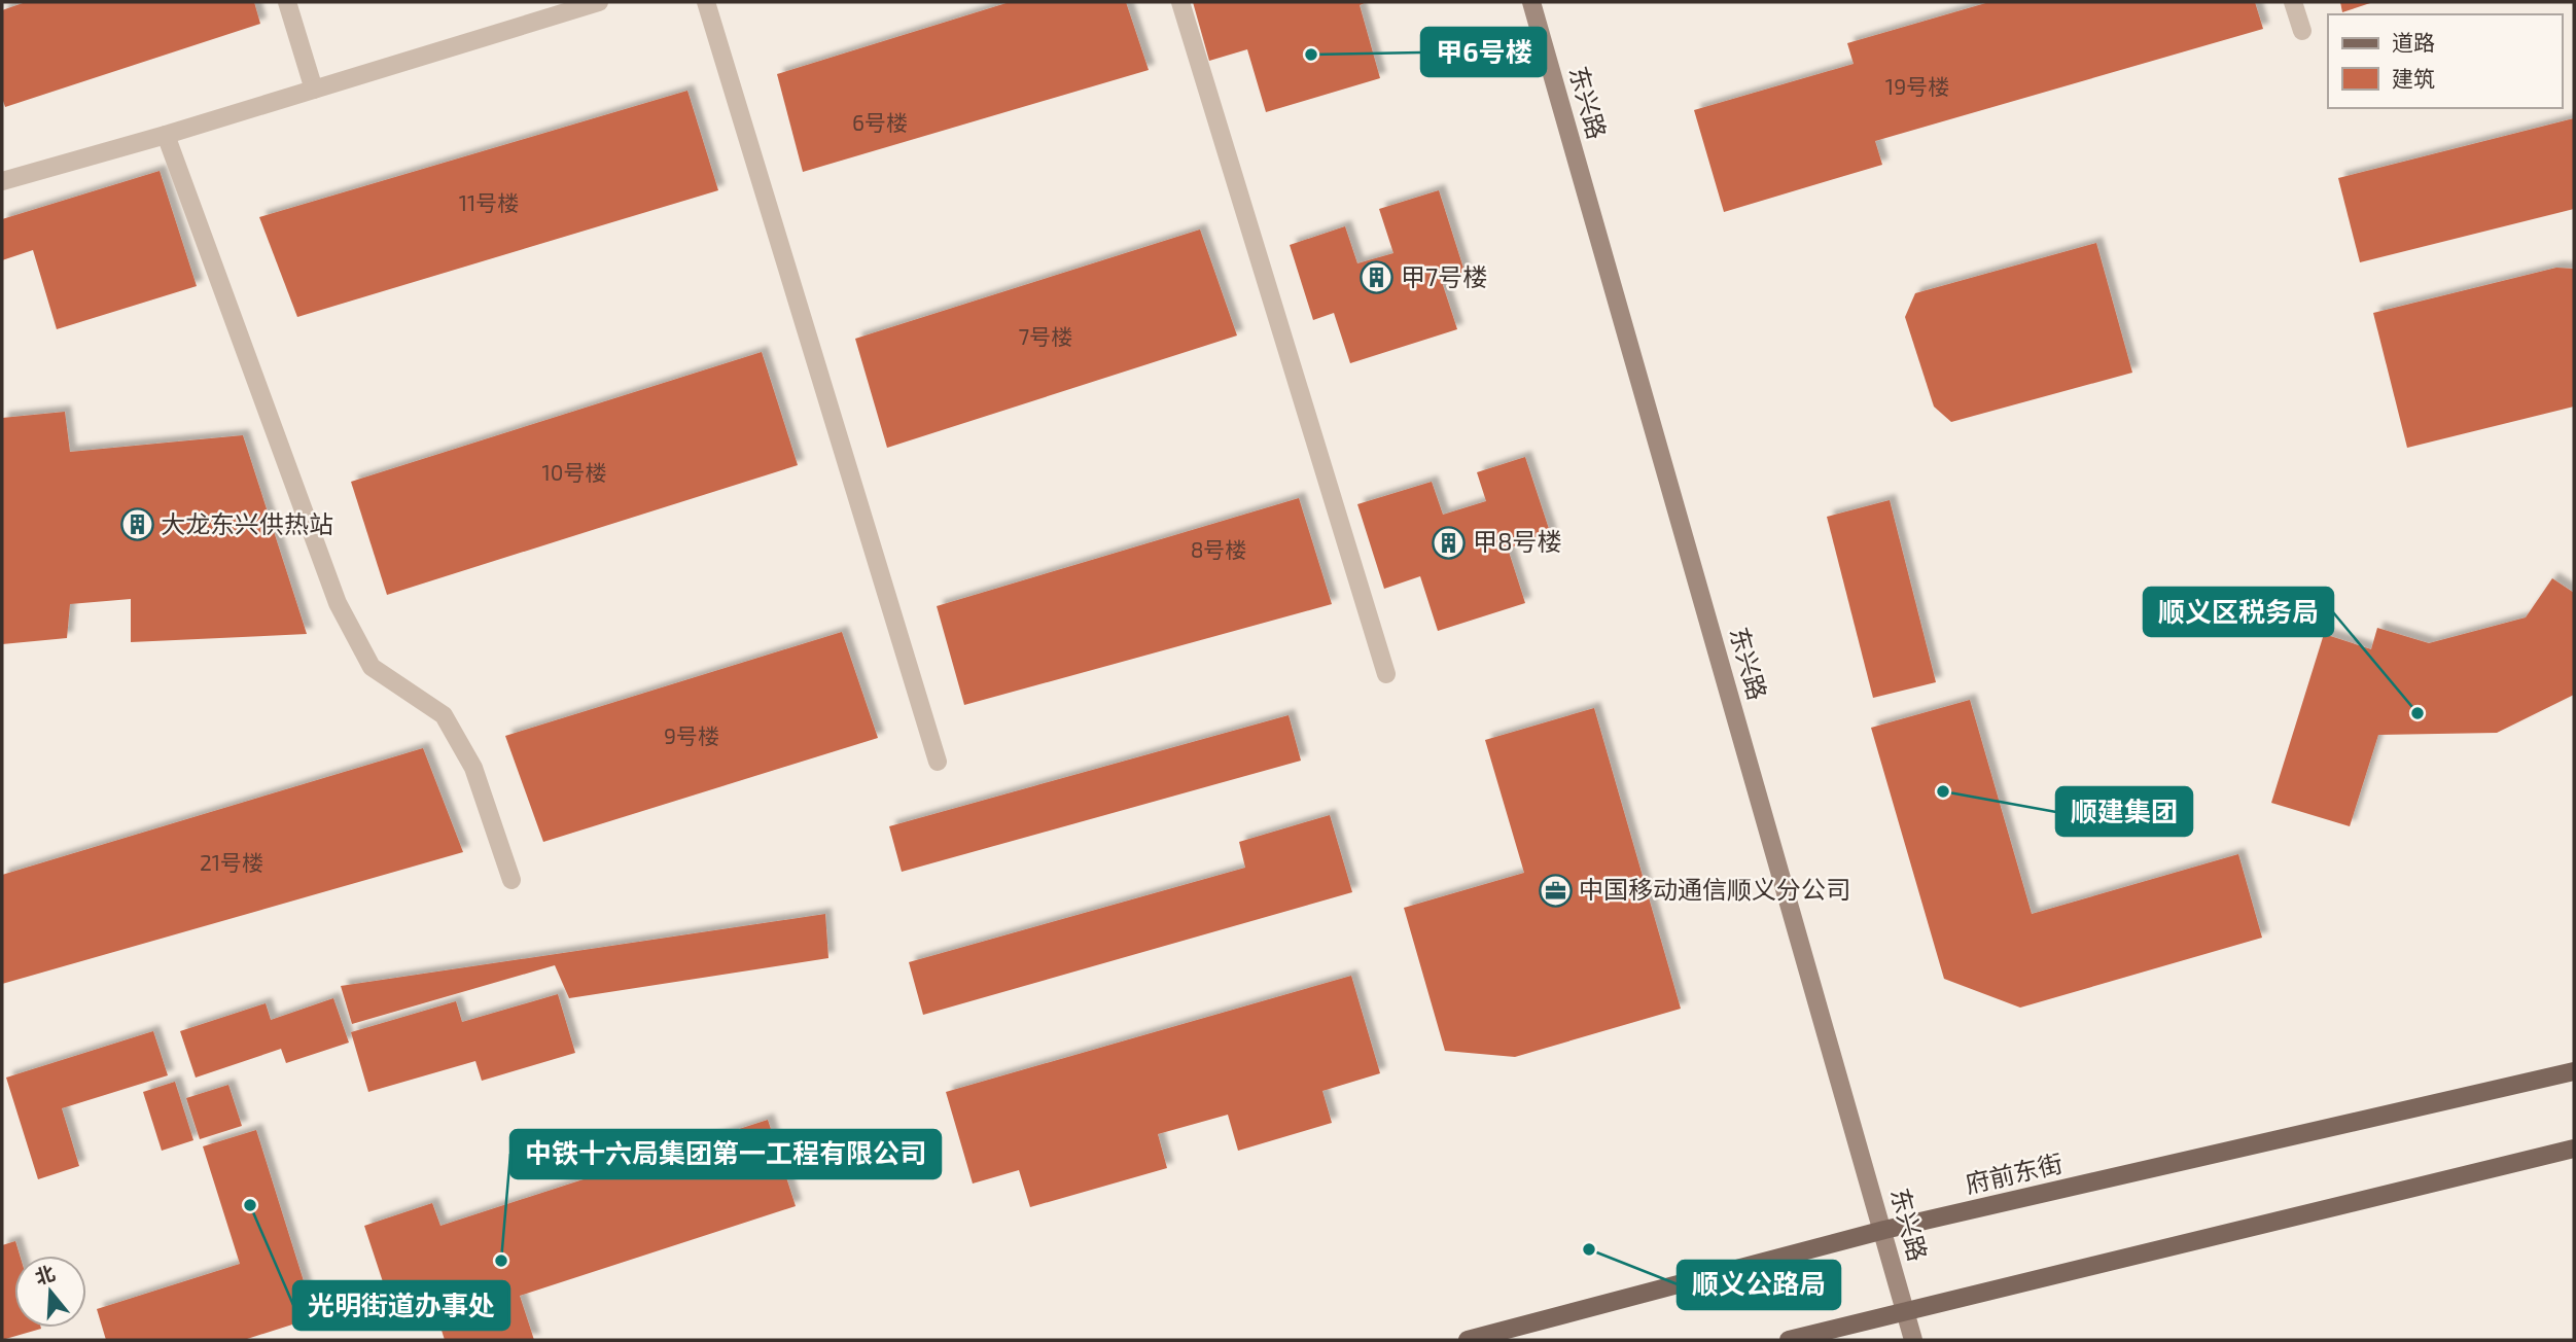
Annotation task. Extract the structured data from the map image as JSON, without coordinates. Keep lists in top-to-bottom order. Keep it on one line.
{"streets":{"main road":["府前东街"],"street":["东兴路"]},"crossings":[["东兴路","府前东街"]],"places":{"other":["甲6号楼","顺义区税务局","顺建集团","光明街道办事处","顺义公路局","中铁十六局集团第一工程有限公司"],"building":["甲7号楼","大龙东兴供热站","甲8号楼"],"office":["中国移动通信顺义分公司"]},"house_numbers":["19号楼","6号楼","11号楼","7号楼","10号楼","8号楼","9号楼","21号楼"],"legend":["道路","建筑"],"north":"top"}
